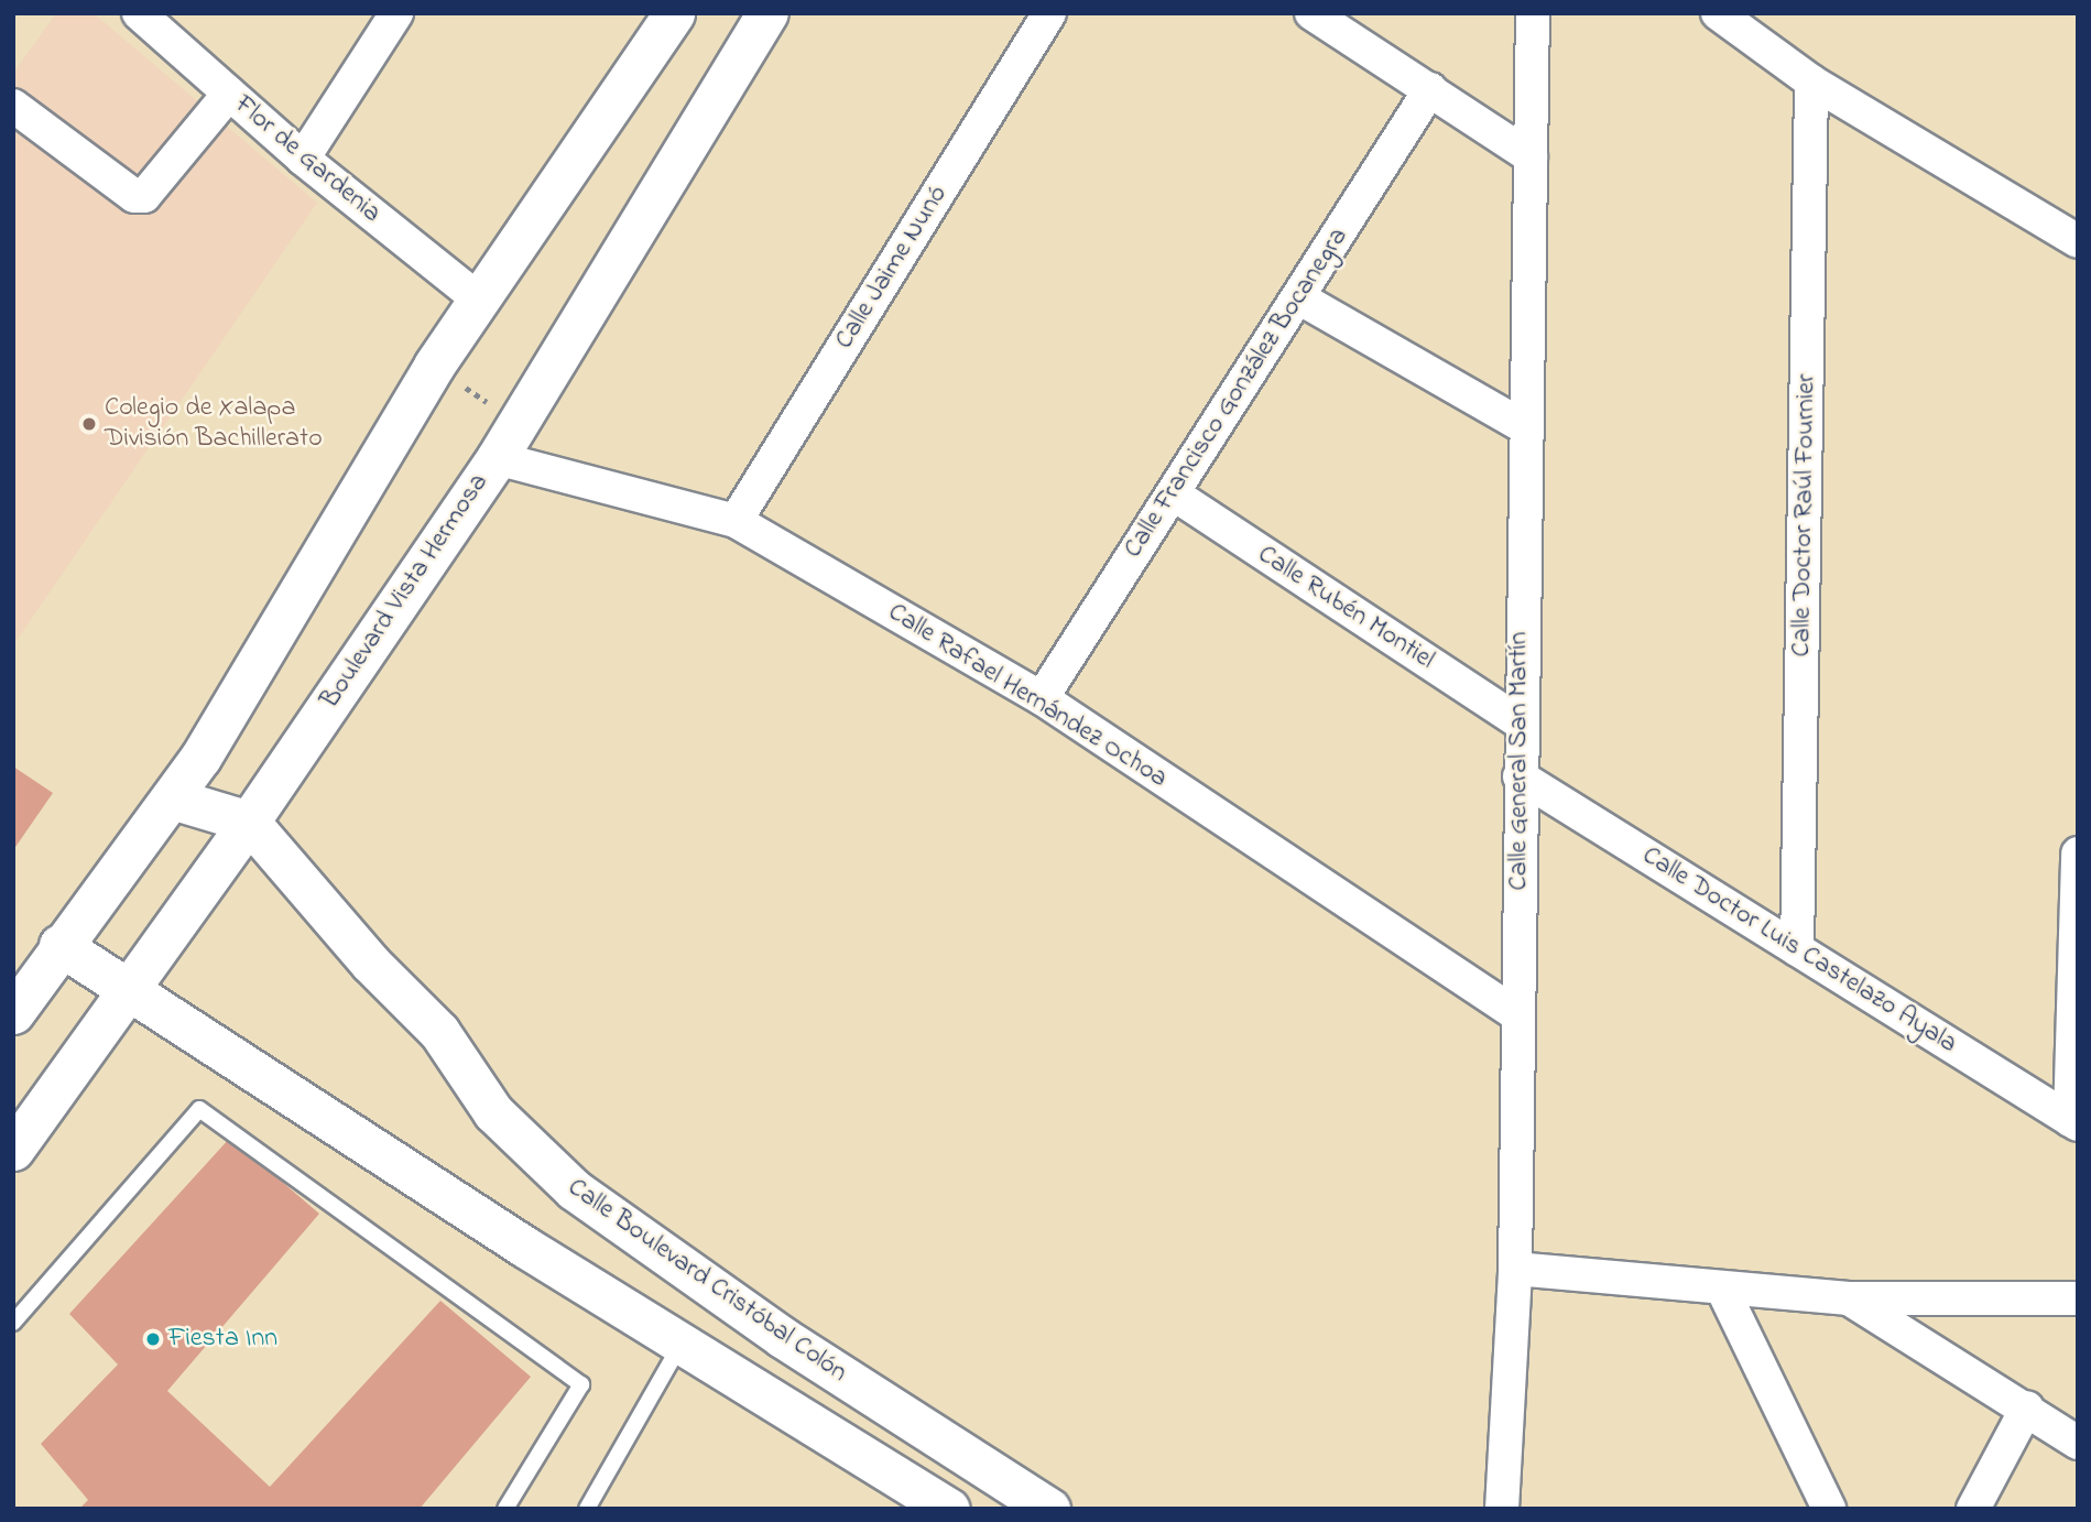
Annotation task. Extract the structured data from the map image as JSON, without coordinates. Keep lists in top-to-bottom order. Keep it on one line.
{"streets":{"street":["Flor de Gardenia","Calle Jaime Nunó","Calle Francisco González Bocanegra","Calle Doctor Raúl Fournier","Boulevard Vista Hermosa","Calle Rubén Montiel","Calle Rafael Hernández Ochoa","Calle General San Martín","Calle Doctor Luis Castelazo Ayala","Calle Boulevard Cristóbal Colón"]},"crossings":[["Calle Jaime Nunó","Calle Rafael Hernández Ochoa"],["Calle Francisco González Bocanegra","Calle Rubén Montiel"],["Calle Francisco González Bocanegra","Calle Rafael Hernández Ochoa"],["Calle Doctor Raúl Fournier","Calle Doctor Luis Castelazo Ayala"],["Boulevard Vista Hermosa","Calle Rafael Hernández Ochoa"],["Boulevard Vista Hermosa","Calle Boulevard Cristóbal Colón"],["Calle Rubén Montiel","Calle General San Martín"],["Calle Rafael Hernández Ochoa","Calle General San Martín"],["Calle General San Martín","Calle Doctor Luis Castelazo Ayala"]],"places":["Colegio de Xalapa División Bachillerato","Fiesta Inn"]}
